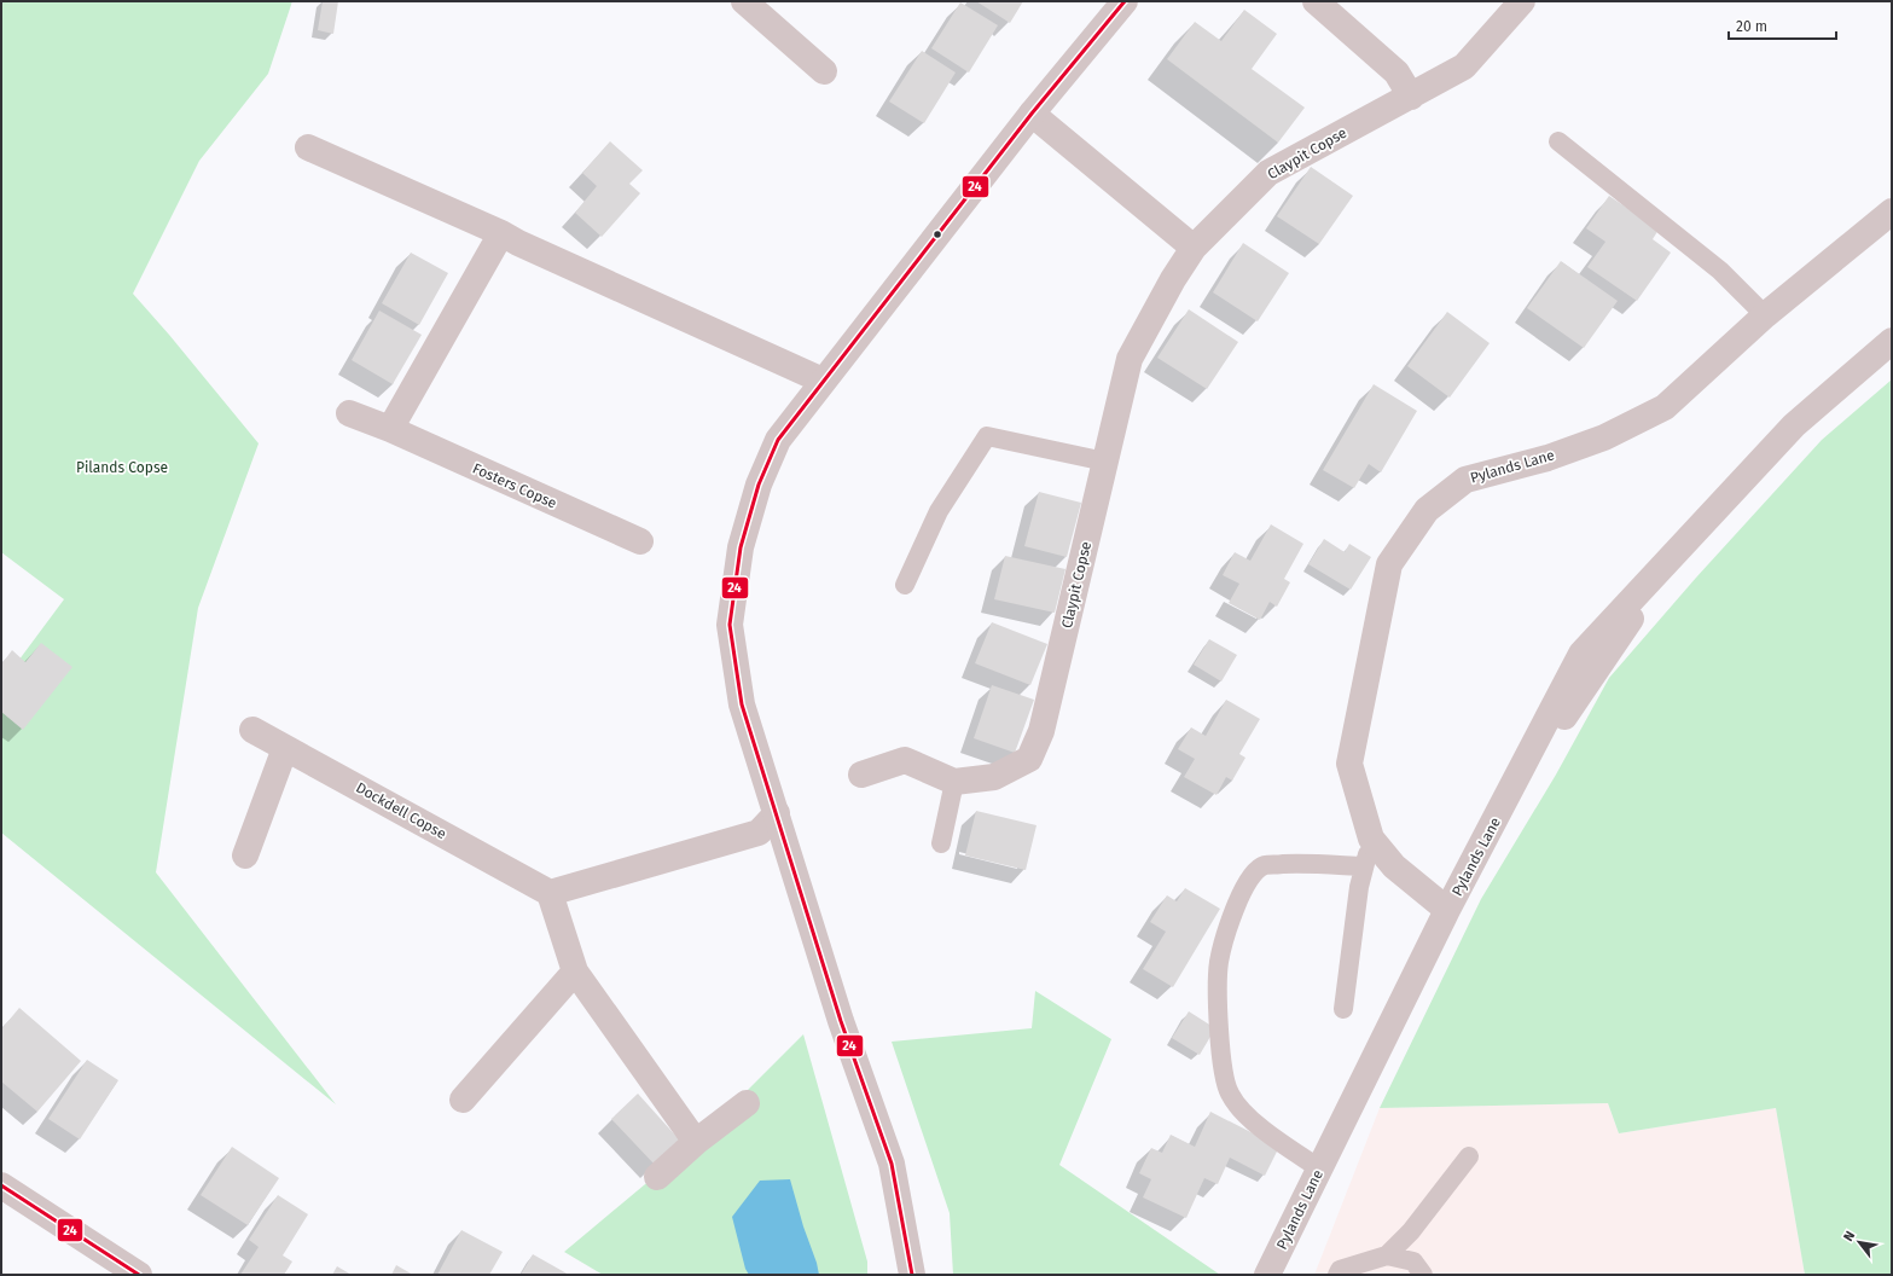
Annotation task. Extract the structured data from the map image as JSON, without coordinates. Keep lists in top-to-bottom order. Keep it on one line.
{"streets":{"street":["Claypit Copse","Pylands Lane","Fosters Copse","Dockdell Copse"]},"parks":["Pilands Copse"],"lines":["transit line 24"],"scale_bar":"20 m","north":"top left"}
